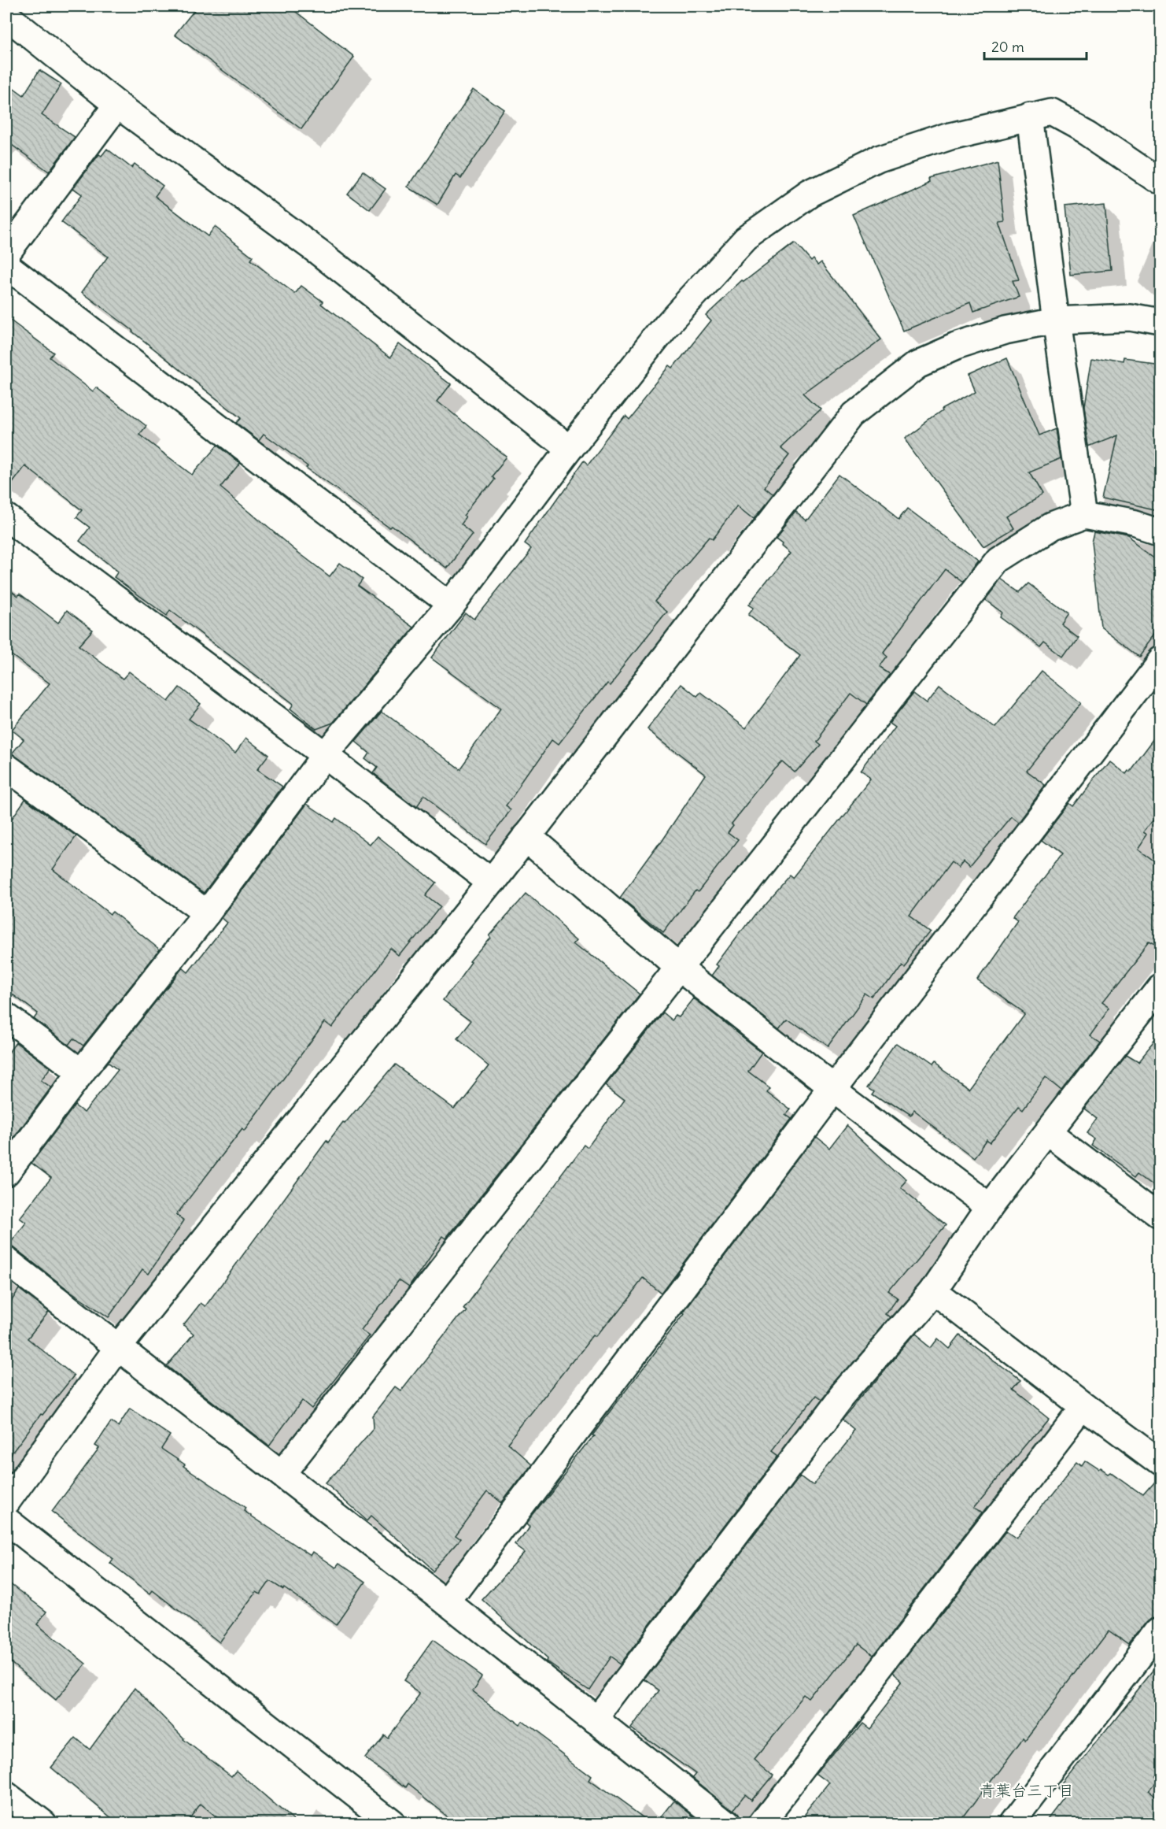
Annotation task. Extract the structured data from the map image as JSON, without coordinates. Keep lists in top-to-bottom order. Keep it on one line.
{"districts":["青葉台三丁目"],"scale_bar":"20 m"}
